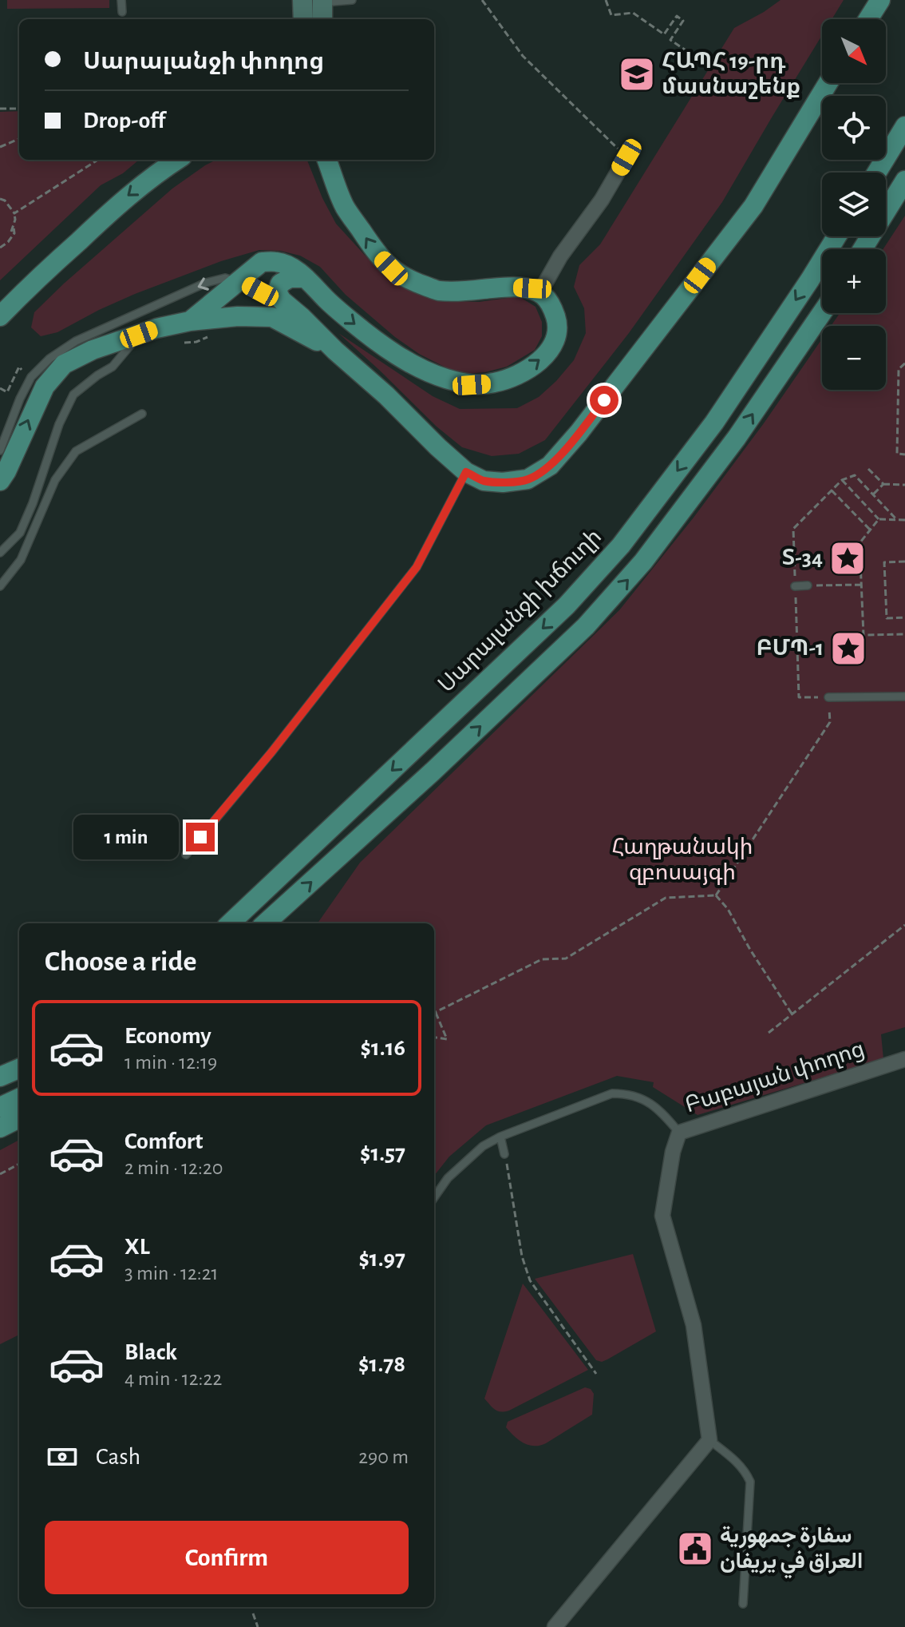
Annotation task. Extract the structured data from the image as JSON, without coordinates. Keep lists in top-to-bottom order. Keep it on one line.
{"streets":{"main road":["Սարալանջի խճուղի"],"street":["Բաբայան փողոց"]},"parks":["Հաղթանակի զբոսայգի"],"places":{"school or university":["ՀԱՊՀ 19-րդ մասնաշենք"],"place":["Տ-34","ԲՄՊ-1"],"public building":["سفارة جمهورية العراق في يريفان"]},"north":"bottom right","page":{"map_buttons":["+","−"],"banner":["Սարալանջի փողոց","Drop-off"],"bubble":"1 min","heading":"Choose a ride","list":[{"name":"Economy","note":"1 min · 12:19","value":"$1.16"},{"name":"Comfort","note":"2 min · 12:20","value":"$1.57"},{"name":"XL","note":"3 min · 12:21","value":"$1.97"},{"name":"Black","note":"4 min · 12:22","value":"$1.78"}],"pay":["Cash","290 m"],"buttons":"Confirm"}}
